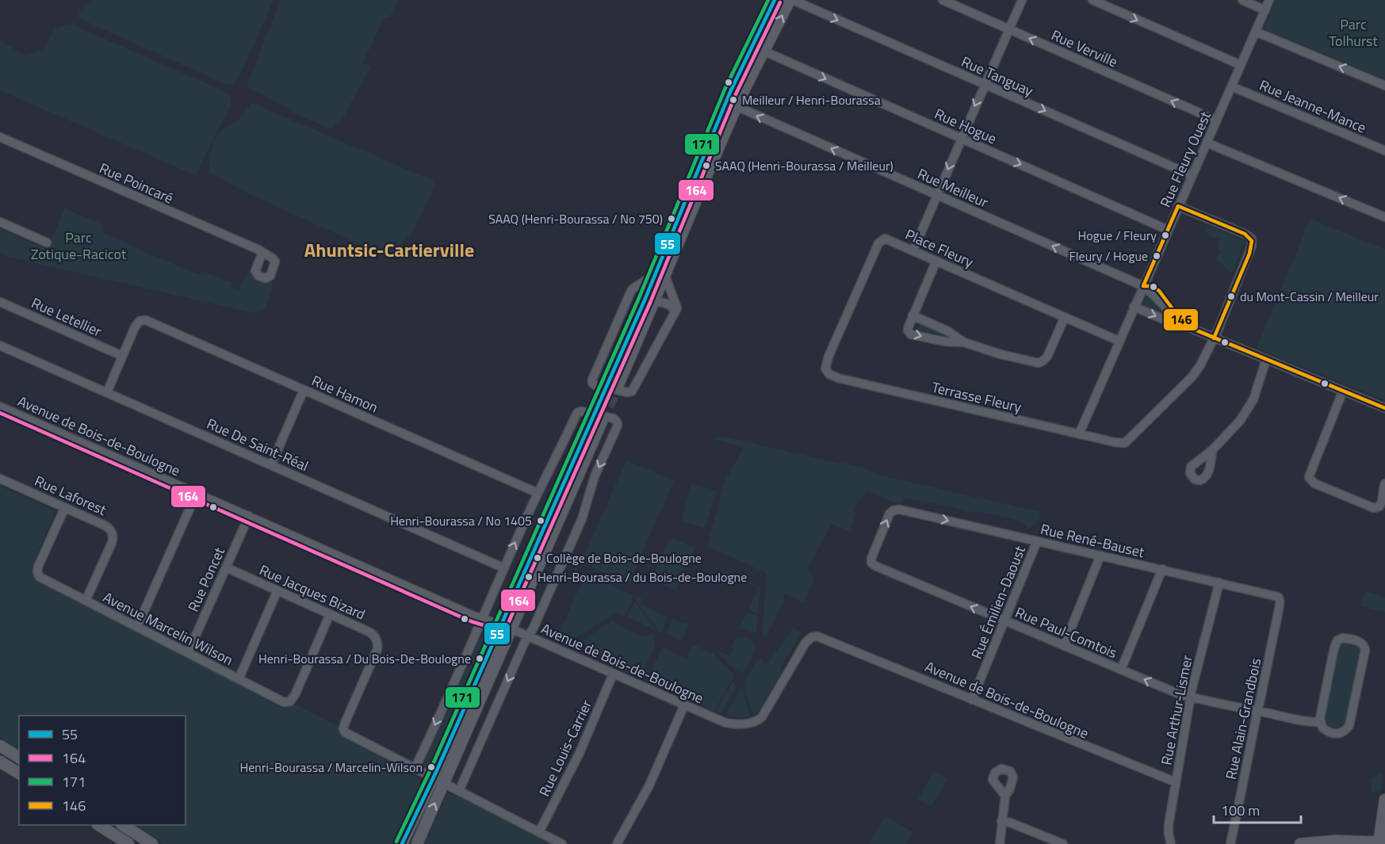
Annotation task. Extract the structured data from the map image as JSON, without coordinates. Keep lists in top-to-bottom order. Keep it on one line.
{"streets":{"street":["Rue Verville","Rue Tanguay","Rue Jeanne-Mance","Rue Hogue","Rue Fleury Ouest","Rue Poincaré","Rue Meilleur","Place Fleury","Rue Letellier","Rue Hamon","Terrasse Fleury","Avenue de Bois-de-Boulogne","Rue De Saint-Réal","Rue Laforest","Rue René-Bauset","Rue Poncet","Rue Jacques Bizard","Rue Émilien-Daoust","Avenue Marcelin Wilson","Rue Paul-Comtois","Rue Arthur-Lismer","Rue Alain-Grandbois","Rue Louis-Carrier"]},"crossings":[["Rue Verville","Rue Fleury Ouest"],["Rue Tanguay","Rue Fleury Ouest"],["Rue Jeanne-Mance","Rue Fleury Ouest"],["Rue Hogue","Rue Fleury Ouest"],["Rue Fleury Ouest","Rue Meilleur"],["Rue Fleury Ouest","Place Fleury"],["Rue Fleury Ouest","Terrasse Fleury"],["Rue Meilleur","Terrasse Fleury"],["Place Fleury","Terrasse Fleury"],["Rue Letellier","Rue Hamon"],["Avenue de Bois-de-Boulogne","Rue Poncet"],["Avenue de Bois-de-Boulogne","Rue Émilien-Daoust"],["Avenue de Bois-de-Boulogne","Rue Arthur-Lismer"],["Avenue de Bois-de-Boulogne","Rue Louis-Carrier"],["Rue Laforest","Avenue Marcelin Wilson"],["Rue René-Bauset","Rue Émilien-Daoust"],["Rue René-Bauset","Rue Paul-Comtois"],["Rue René-Bauset","Rue Arthur-Lismer"],["Rue René-Bauset","Rue Alain-Grandbois"],["Rue Poncet","Rue Jacques Bizard"],["Rue Poncet","Avenue Marcelin Wilson"],["Rue Jacques Bizard","Avenue Marcelin Wilson"],["Rue Émilien-Daoust","Rue Paul-Comtois"],["Rue Paul-Comtois","Rue Arthur-Lismer"],["Rue Paul-Comtois","Rue Alain-Grandbois"]],"one_way":["Rue Tanguay","Rue Hogue","Rue René-Bauset"],"districts":["Ahuntsic-Cartierville"],"parks":["Parc Tolhurst","Parc Zotique-Racicot"],"places":["Meilleur / Henri-Bourassa","SAAQ (Henri-Bourassa / Meilleur)","SAAQ (Henri-Bourassa / No 750)","Hogue / Fleury","Fleury / Hogue","du Mont-Cassin / Meilleur","Henri-Bourassa / No 1405","Collège de Bois-de-Boulogne","Henri-Bourassa / du Bois-de-Boulogne","Henri-Bourassa / Du Bois-De-Boulogne","Henri-Bourassa / Marcelin-Wilson"],"lines":["transit line 55","transit line 171","transit line 164","transit line 146"],"legend":["55","164","171","146"],"scale_bar":"100 m"}
